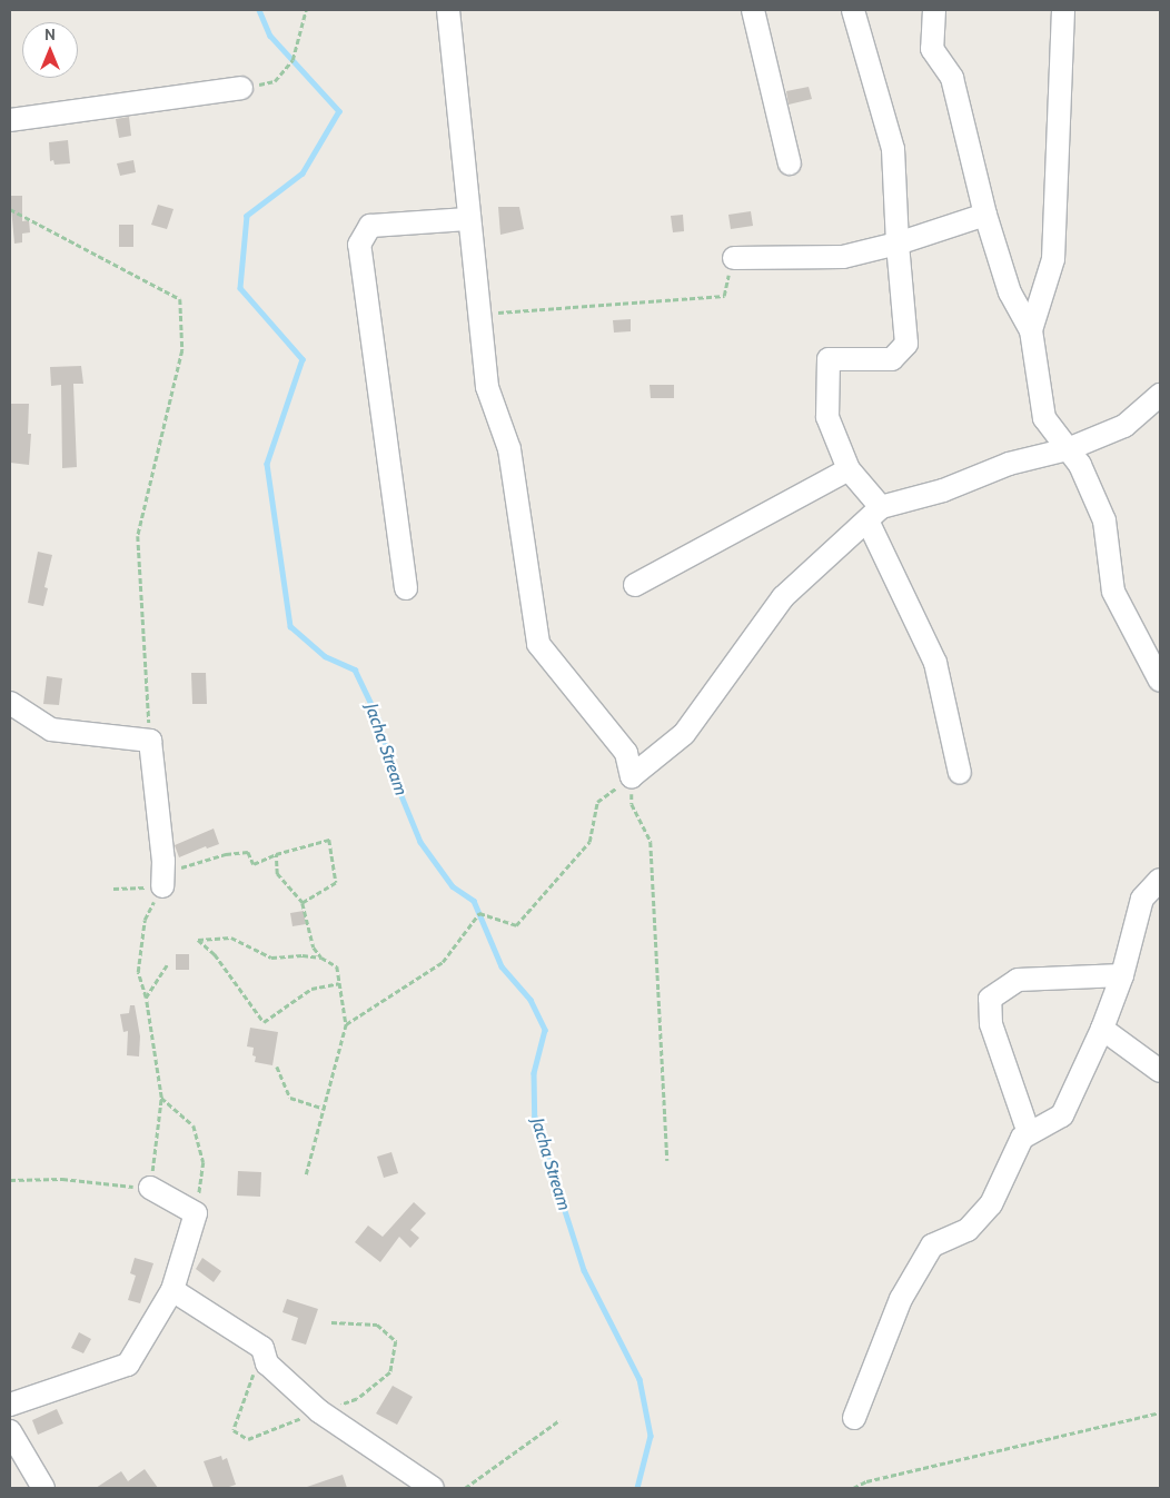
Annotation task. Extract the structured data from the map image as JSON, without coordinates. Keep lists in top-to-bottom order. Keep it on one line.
{"water":["Jacha Stream"],"north":"top"}
